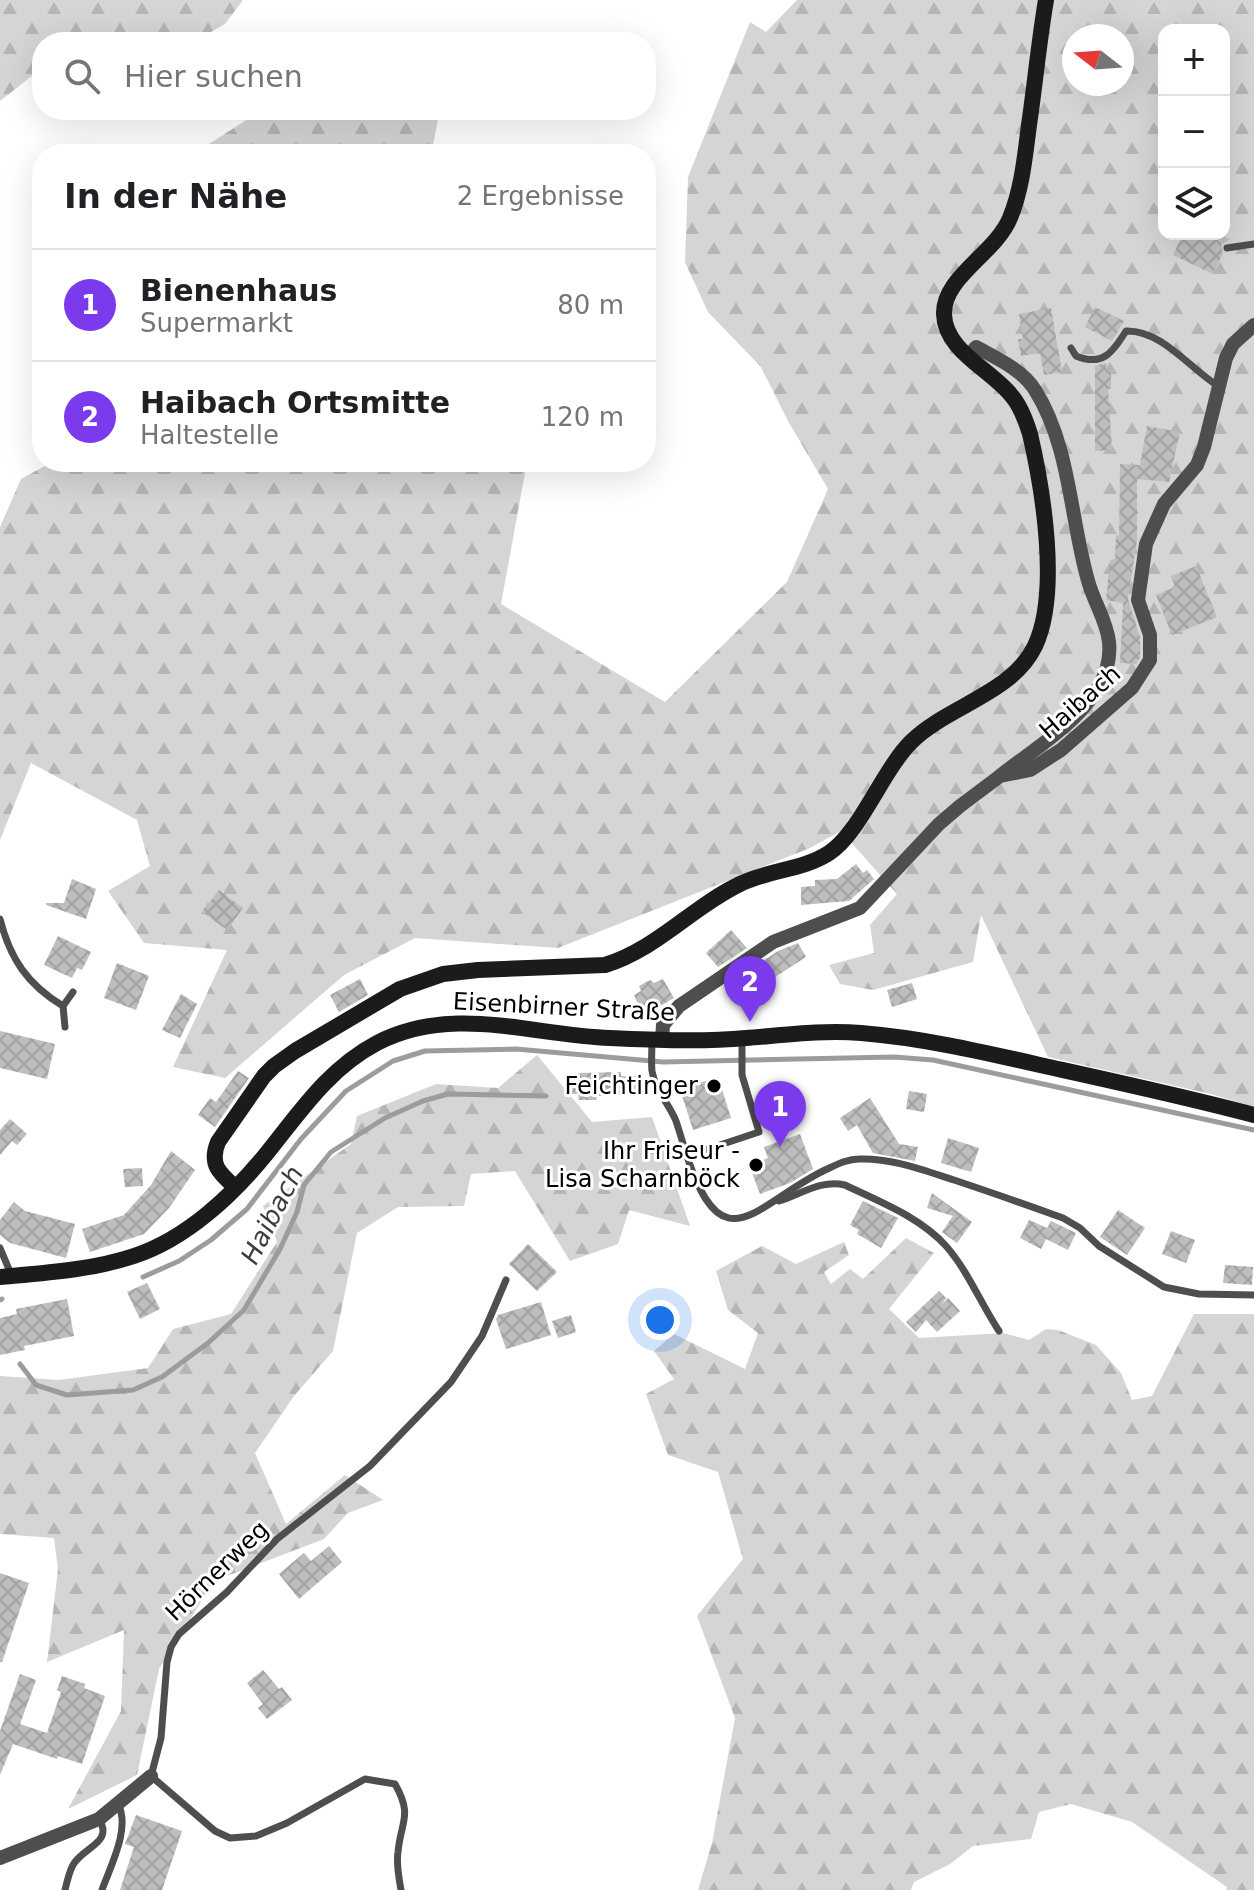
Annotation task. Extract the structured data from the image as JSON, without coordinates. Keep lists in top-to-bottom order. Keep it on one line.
{"streets":{"main road":["Eisenbirner Straße"],"street":["Haibach"],"lane":["Hörnerweg"]},"crossings":[["Haibach","Eisenbirner Straße"]],"water":["Haibach"],"places":["Feichtinger","Ihr Friseur - Lisa Scharnböck"],"north":"left","page":{"map_buttons":["+","−"],"search":"Hier suchen","heading":["In der Nähe","2 Ergebnisse"],"list":[{"mark":"1","name":"Bienenhaus","note":"Supermarkt","value":"80 m"},{"mark":"2","name":"Haibach Ortsmitte","note":"Haltestelle","value":"120 m"}],"pins":["2","1"]}}
